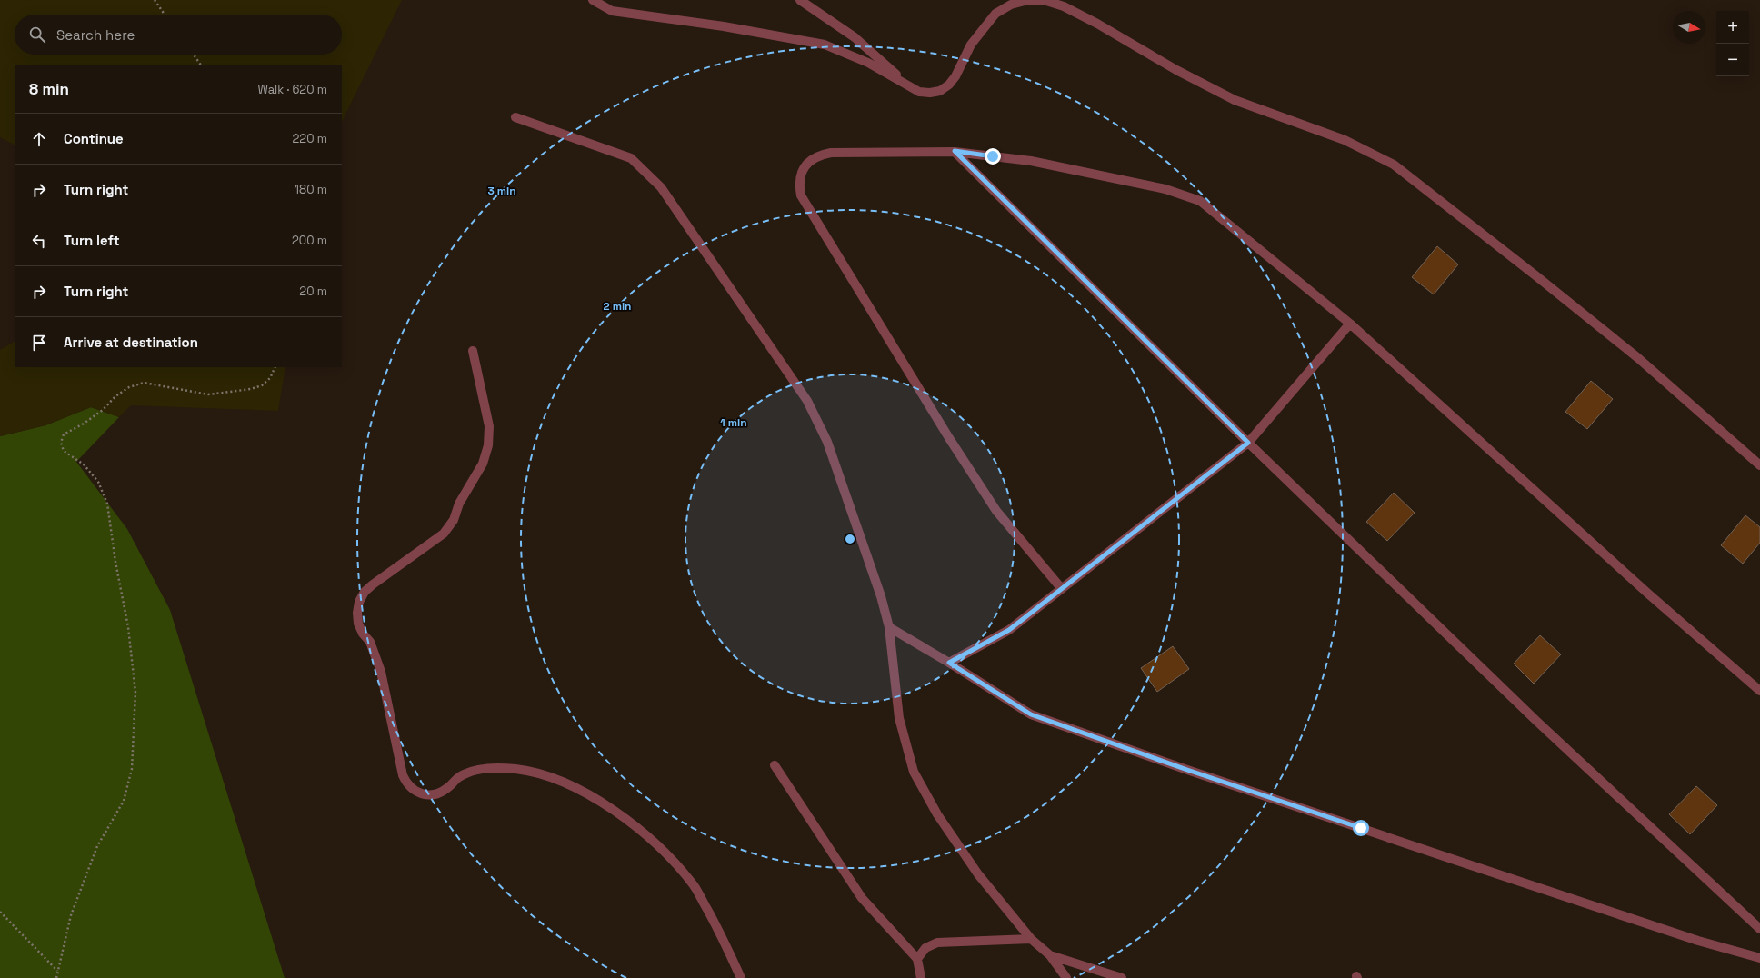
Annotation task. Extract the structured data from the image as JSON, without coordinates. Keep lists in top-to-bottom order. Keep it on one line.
{"north":"right","page":{"map_buttons":["+","−"],"search":"Search here","heading":["8 min","Walk · 620 m"],"list":[["Continue","220 m"],["Turn right","180 m"],["Turn left","200 m"],["Turn right","20 m"],"Arrive at destination"]},"rings":["3 min","2 min","1 min"]}
